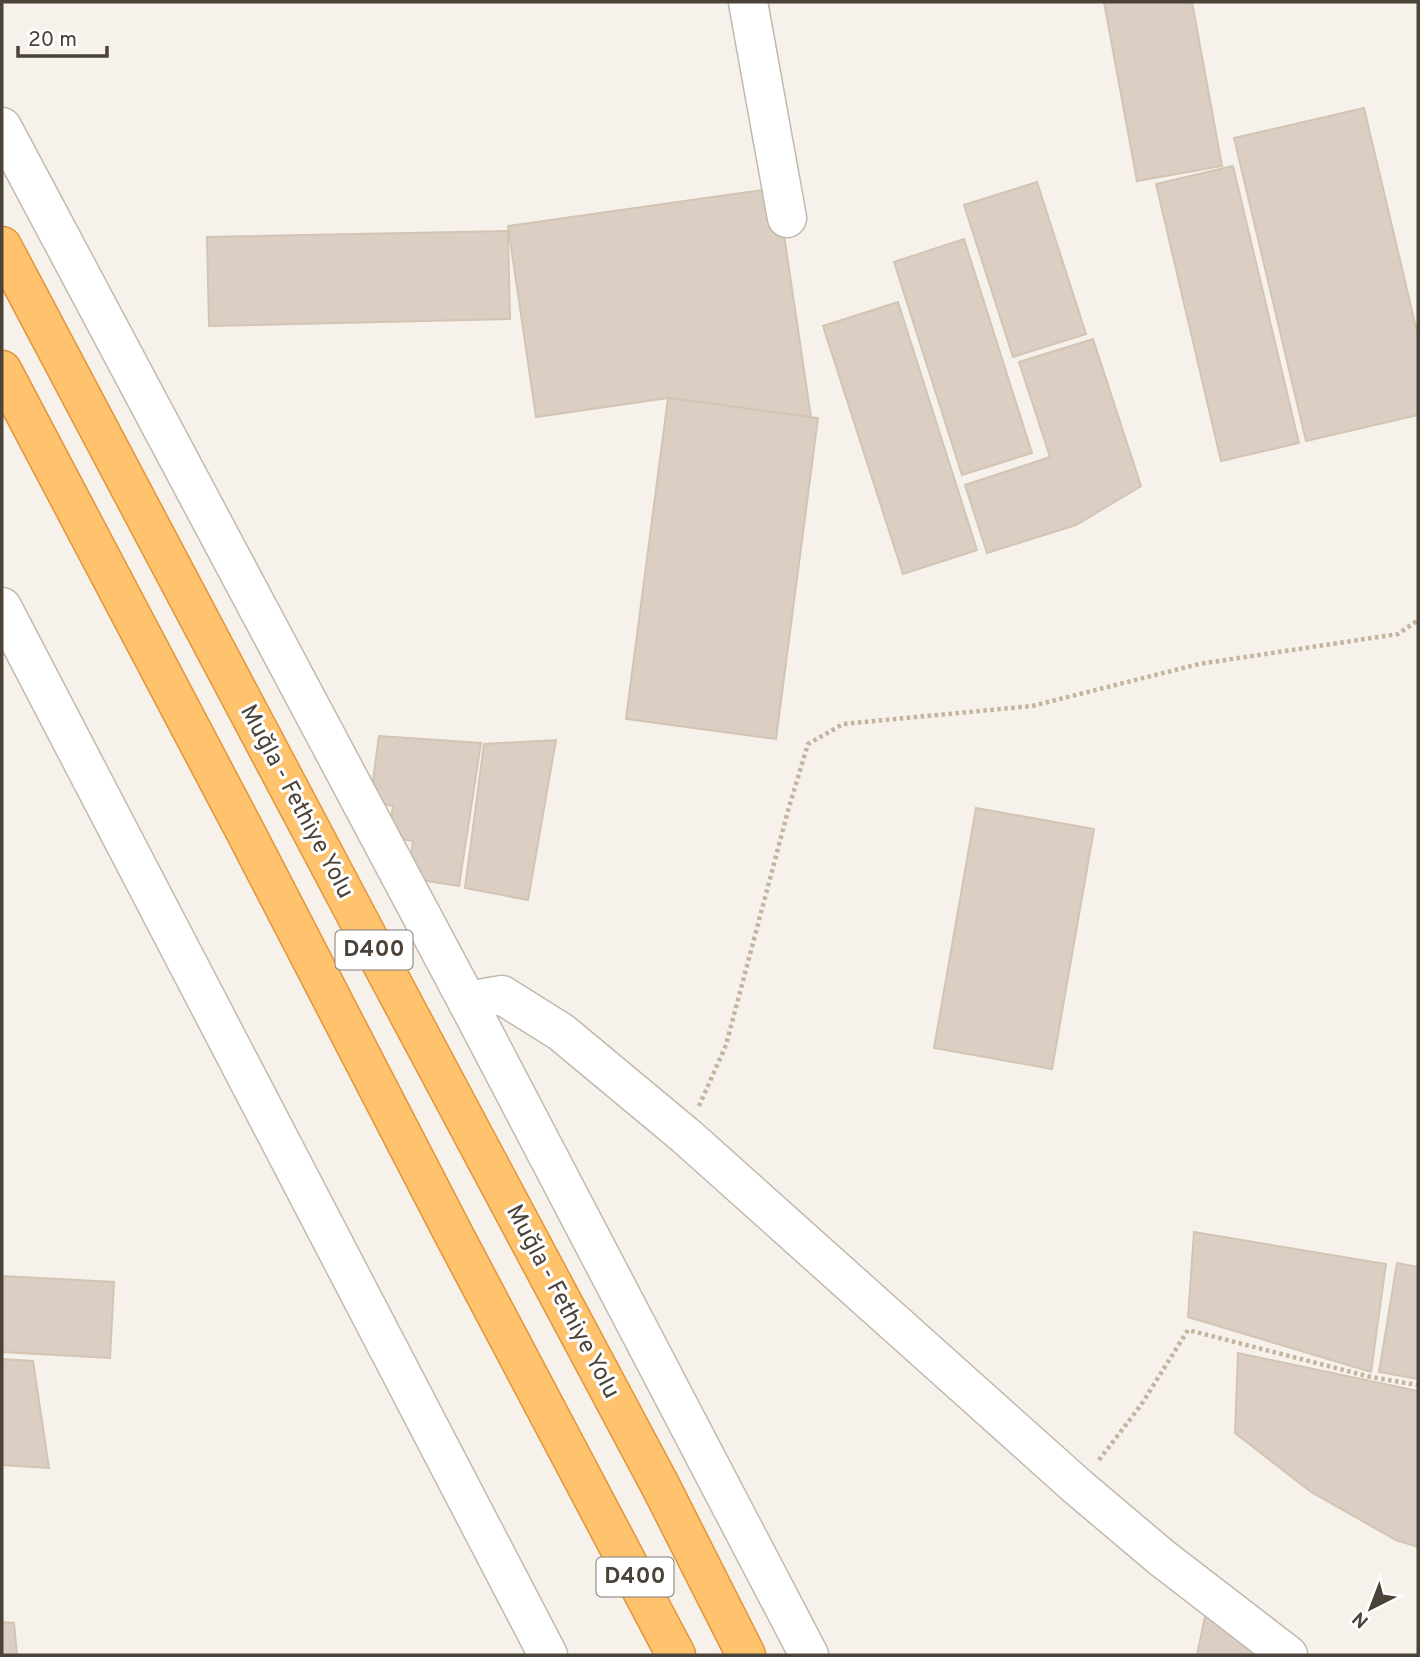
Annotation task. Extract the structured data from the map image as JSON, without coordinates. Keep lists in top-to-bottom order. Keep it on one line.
{"streets":{"highway":["Muğla - Fethiye Yolu","D400"]},"scale_bar":"20 m","north":"bottom left"}
